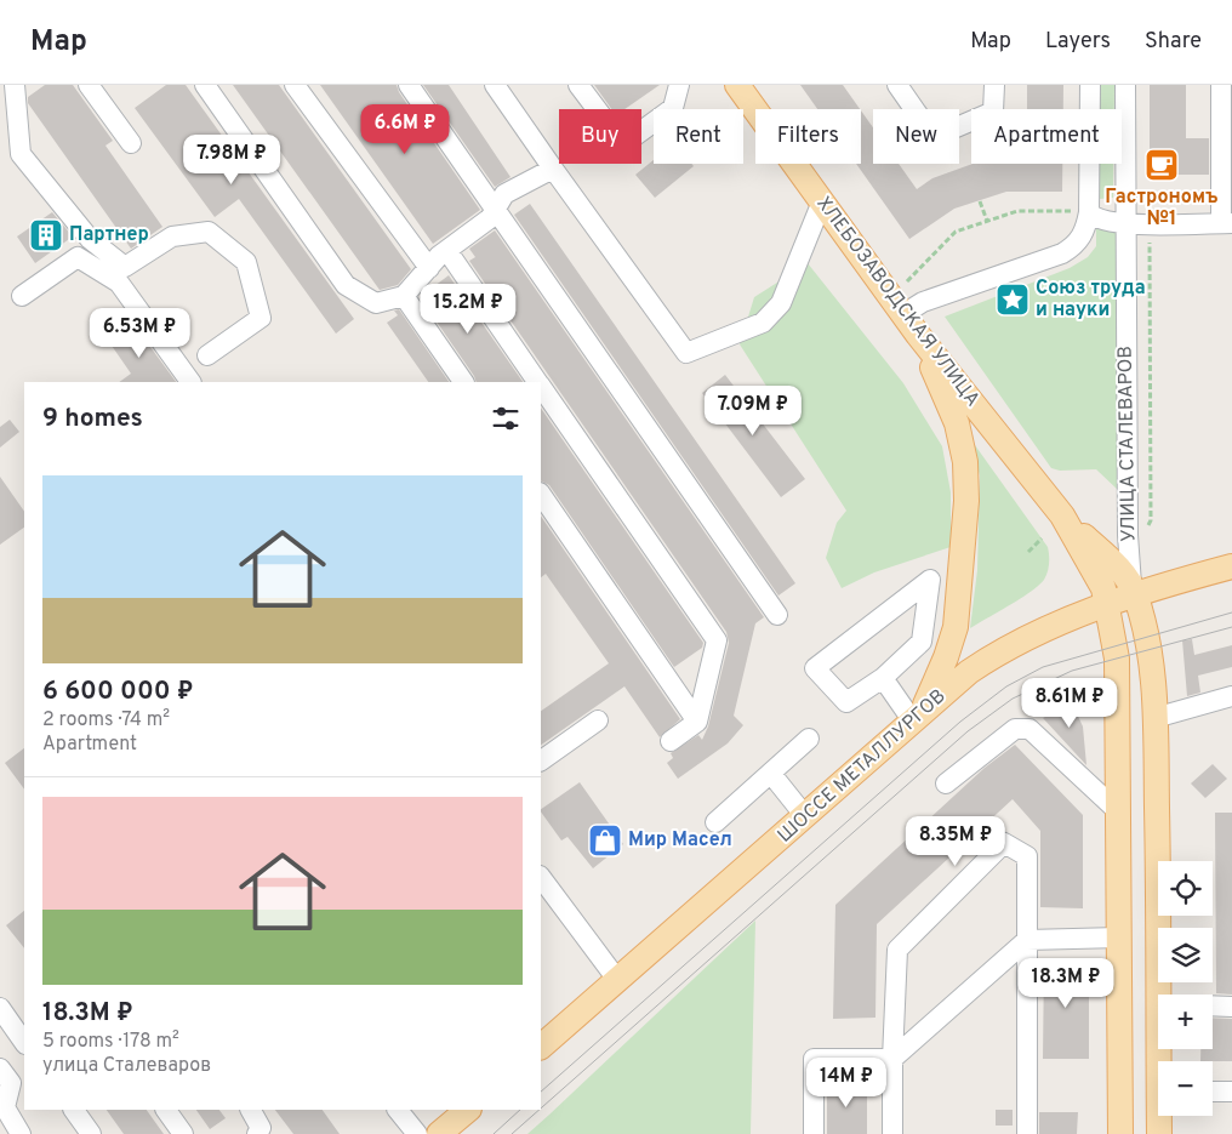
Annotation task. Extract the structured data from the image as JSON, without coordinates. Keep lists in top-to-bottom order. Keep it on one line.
{"streets":{"main road":["ХЛЕБОЗАВОДСКАЯ УЛИЦА","УЛИЦА СТАЛЕВАРОВ","ШОССЕ МЕТАЛЛУРГОВ"]},"crossings":[["ХЛЕБОЗАВОДСКАЯ УЛИЦА","УЛИЦА СТАЛЕВАРОВ"],["ХЛЕБОЗАВОДСКАЯ УЛИЦА","ШОССЕ МЕТАЛЛУРГОВ"],["УЛИЦА СТАЛЕВАРОВ","ШОССЕ МЕТАЛЛУРГОВ"]],"places":{"cafe":["Гастрономъ №1"],"building":["Партнер"],"place":["Союз труда и науки"],"shop":["Мир Масел"]},"page":{"header":"Map","nav":["Map","Layers","Share"],"price":["6.6M ₽","7.98M ₽","15.2M ₽","6.53M ₽","7.09M ₽","8.61M ₽","8.35M ₽","18.3M ₽","14M ₽"],"chip":["Buy","Rent","Filters","New","Apartment"],"heading":"9 homes","list":[{"name":"6 600 000 ₽","note":"2 rooms · 74 m² · Apartment"},{"name":"18.3M ₽","note":"5 rooms · 178 m² · улица Сталеваров"}],"map_buttons":["+","−"]}}
